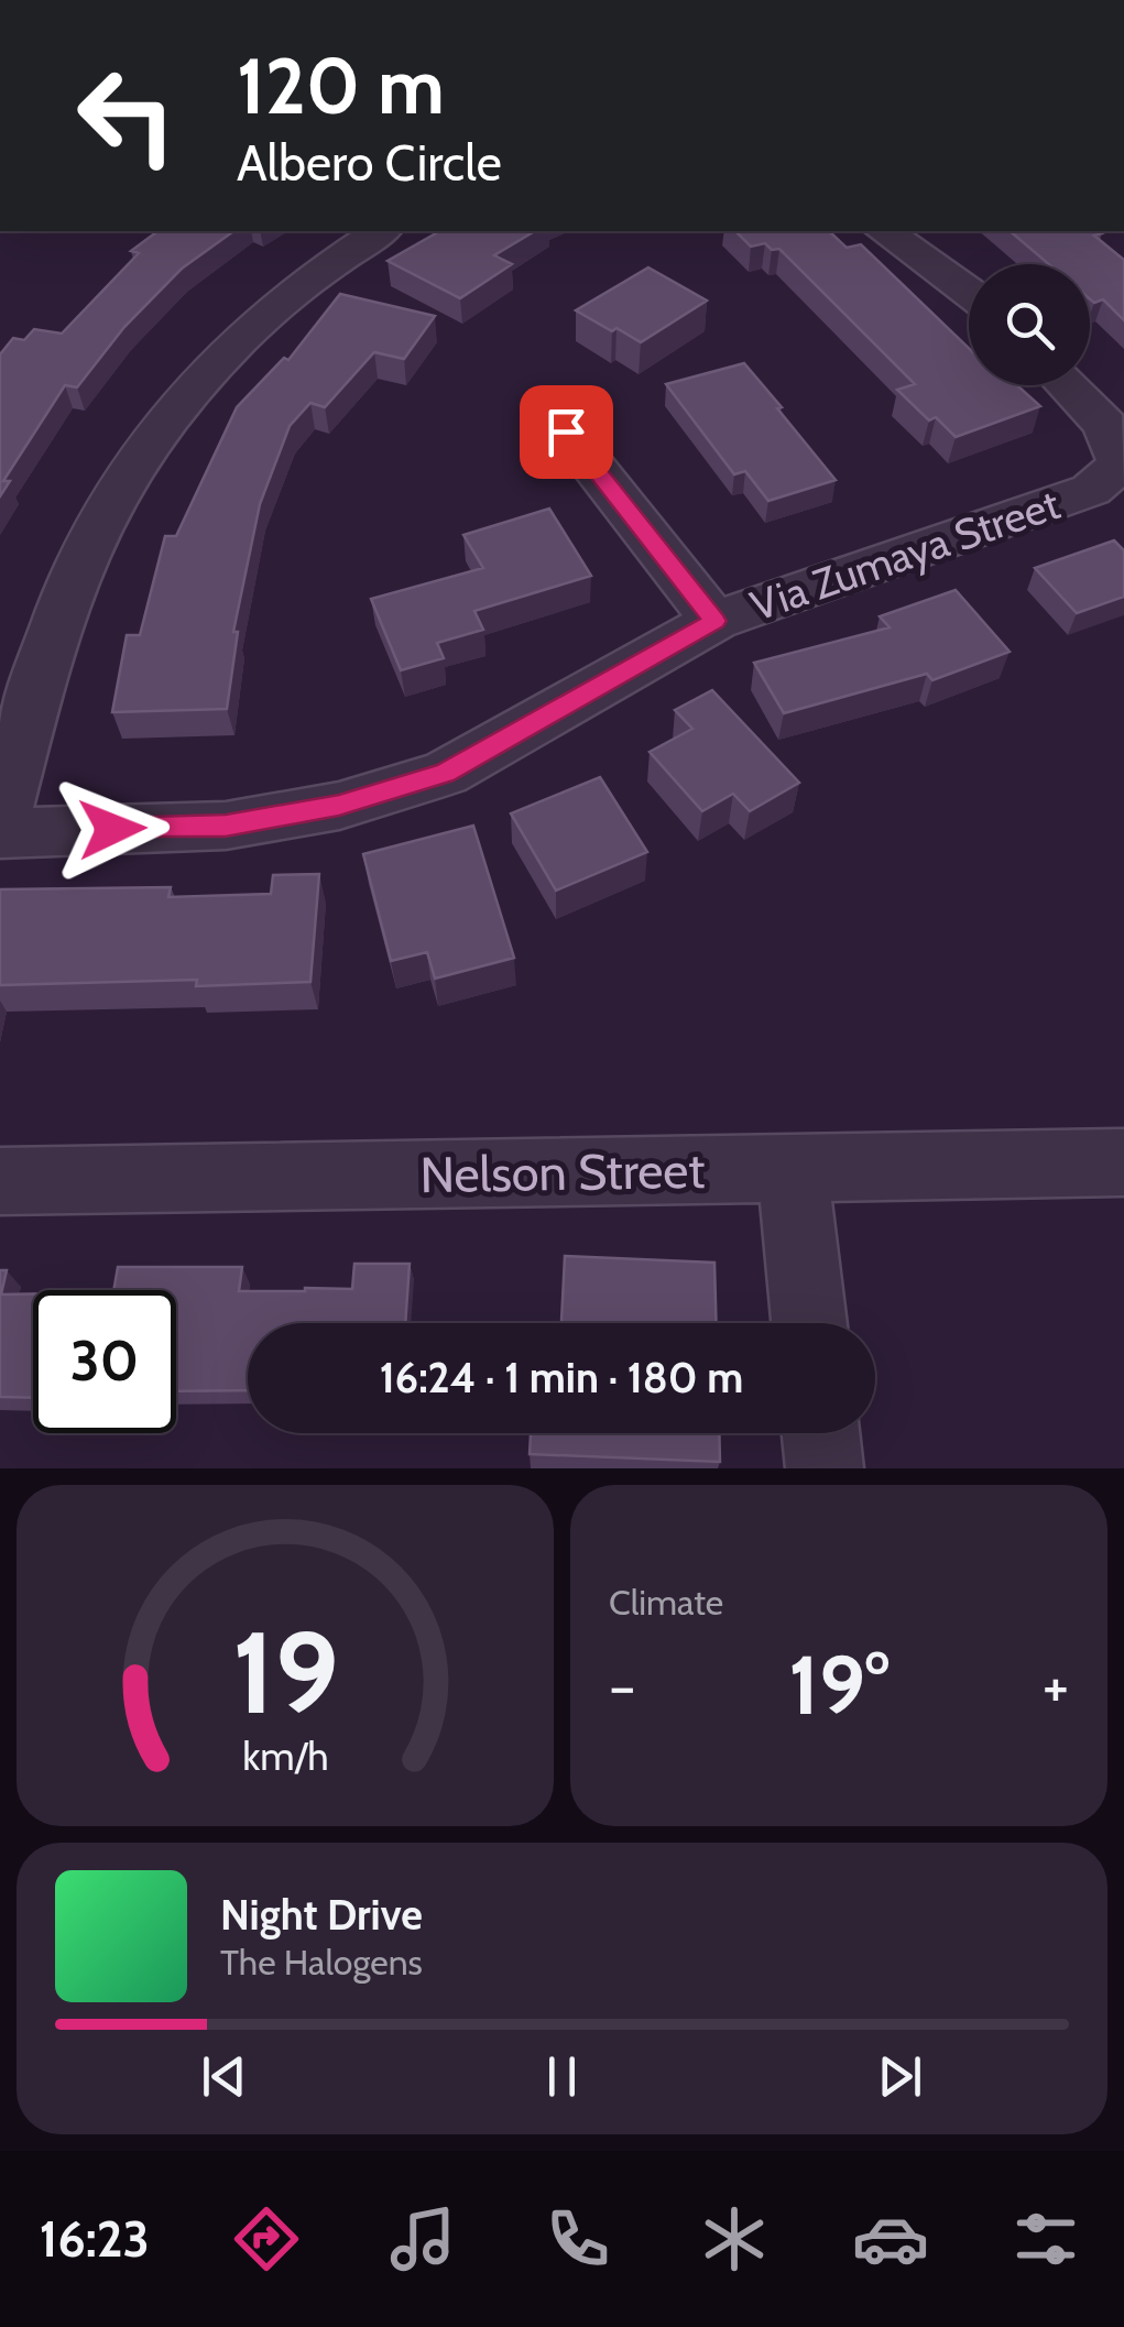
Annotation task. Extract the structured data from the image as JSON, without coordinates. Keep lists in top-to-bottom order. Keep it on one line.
{"streets":{"street":["Via Zumaya Street","Nelson Street"]},"page":{"turn":["120 m","Albero Circle"],"limit":"30","trip":"16:24 · 1 min · 180 m","tile":"Climate","heat":["−","19°","+"],"song":["Night Drive","The Halogens"],"tabs":"16:23","gauge":["19","km/h"]}}
